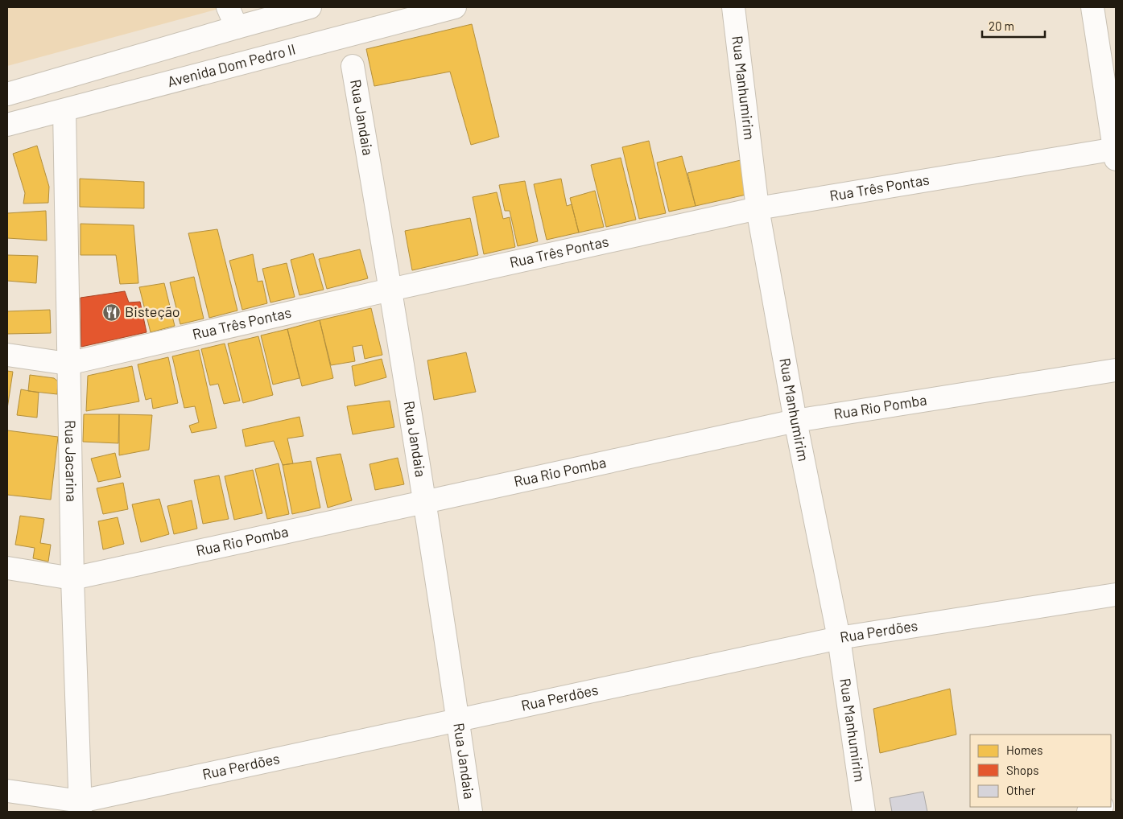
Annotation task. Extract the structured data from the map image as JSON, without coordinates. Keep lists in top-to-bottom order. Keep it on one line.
{"streets":{"street":["Avenida Dom Pedro II","Rua Manhumirim","Rua Jandaia","Rua Três Pontas","Rua Rio Pomba","Rua Jacarina","Rua Perdões"]},"crossings":[["Avenida Dom Pedro II","Rua Jacarina"],["Rua Manhumirim","Rua Três Pontas"],["Rua Manhumirim","Rua Rio Pomba"],["Rua Manhumirim","Rua Perdões"],["Rua Jandaia","Rua Três Pontas"],["Rua Jandaia","Rua Rio Pomba"],["Rua Jandaia","Rua Perdões"],["Rua Três Pontas","Rua Jacarina"],["Rua Rio Pomba","Rua Jacarina"],["Rua Jacarina","Rua Perdões"]],"places":{"restaurant":["Bisteção"]},"legend":["Homes","Shops","Other"],"scale_bar":"20 m"}
